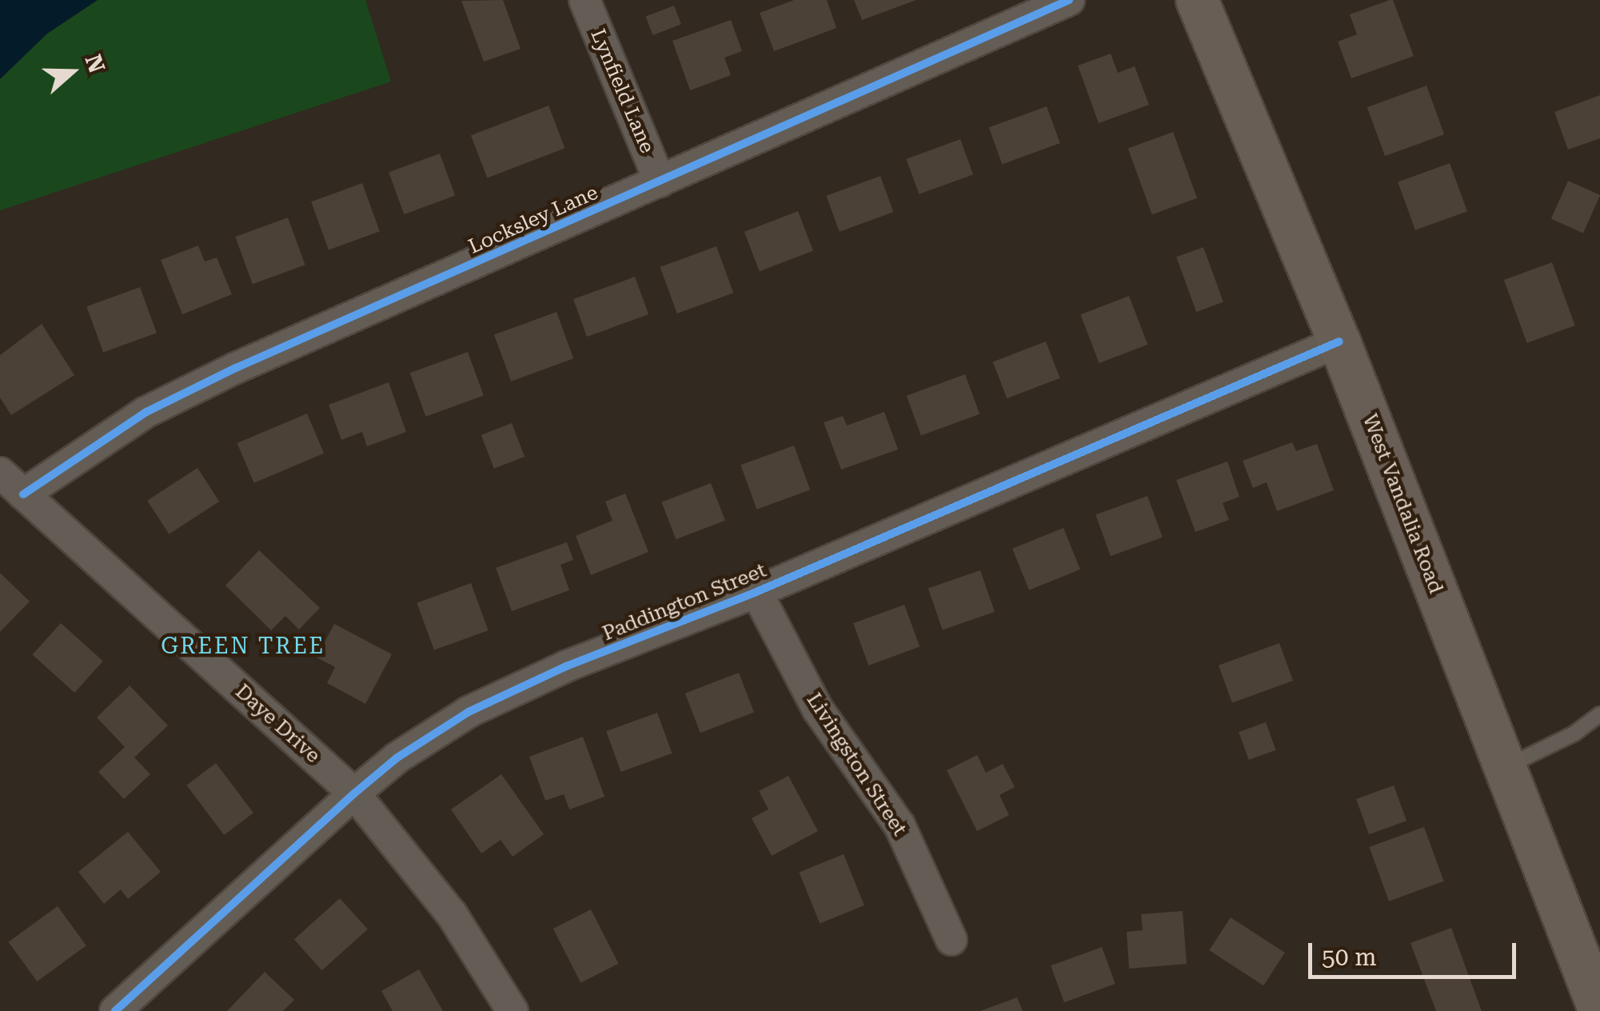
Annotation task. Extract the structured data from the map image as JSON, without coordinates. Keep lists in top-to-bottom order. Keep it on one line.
{"streets":{"main road":["West Vandalia Road"],"street":["Lynfield Lane","Locksley Lane","Paddington Street","Daye Drive","Livingston Street"]},"crossings":[["Lynfield Lane","Locksley Lane"],["Locksley Lane","Daye Drive"],["West Vandalia Road","Paddington Street"],["Paddington Street","Daye Drive"],["Paddington Street","Livingston Street"]],"districts":["GREEN TREE"],"scale_bar":"50 m","north":"right"}
